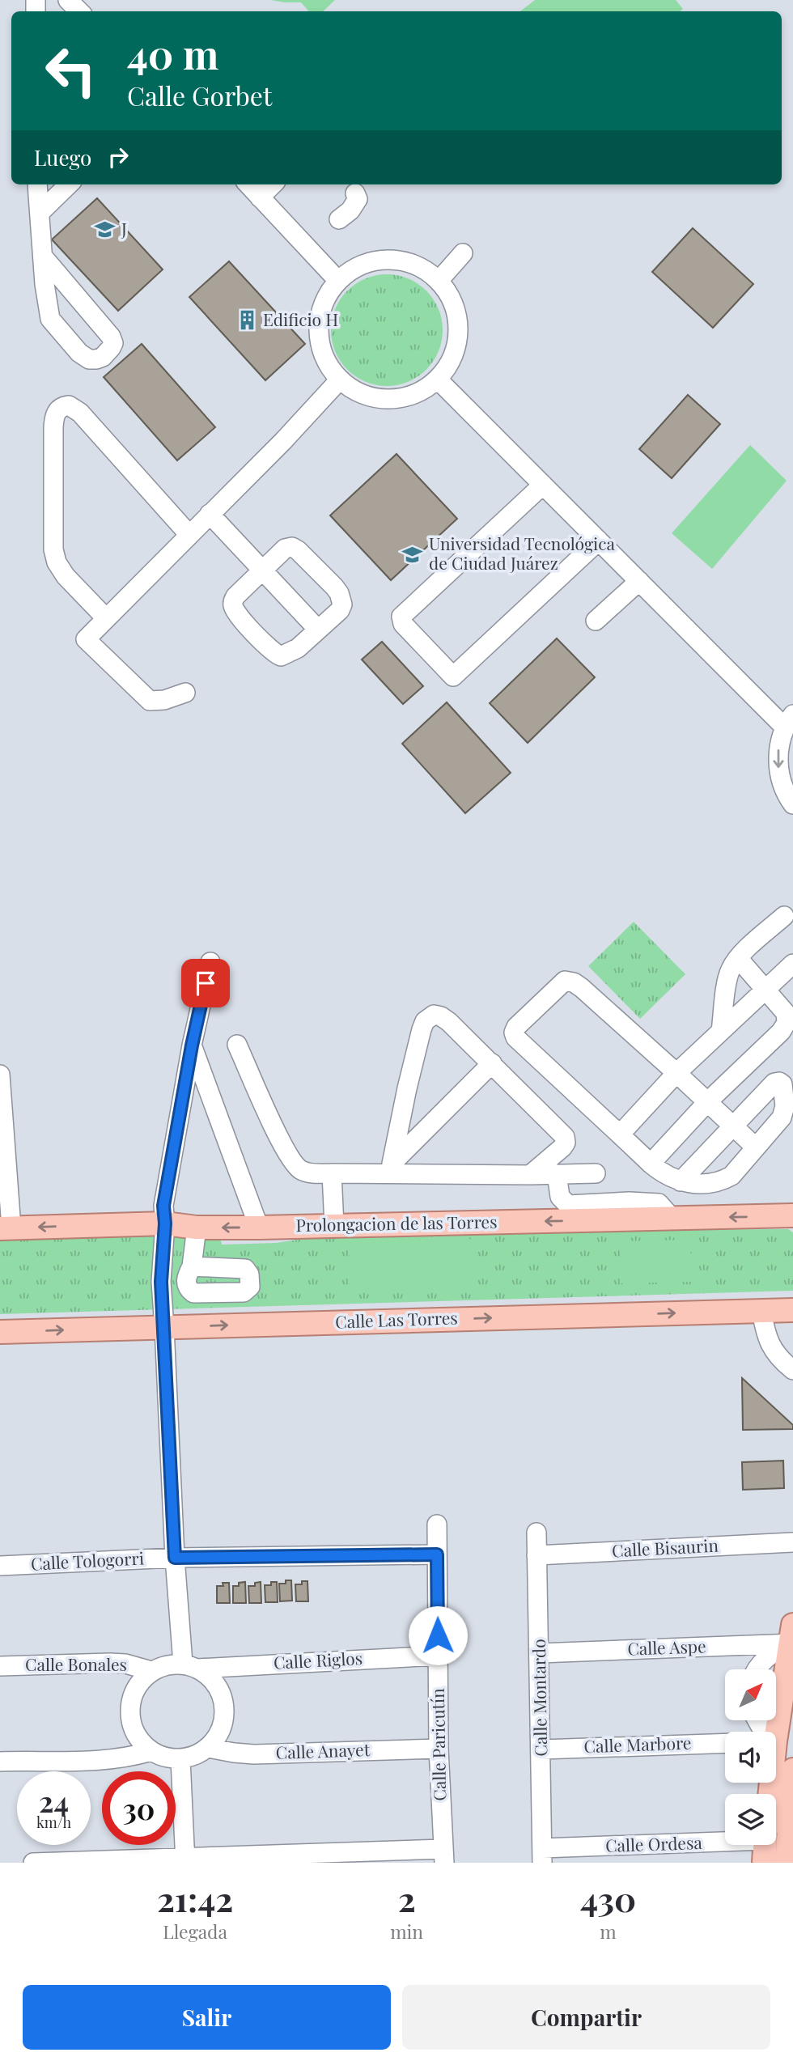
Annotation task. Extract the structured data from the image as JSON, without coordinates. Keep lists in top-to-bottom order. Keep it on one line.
{"streets":{"main road":["Prolongacion de las Torres","Calle Las Torres"],"street":["Calle Bisaurin","Calle Tologorri","Calle Aspe","Calle Riglos","Calle Bonales","Calle Montardo","Calle Paricutín","Calle Marbore","Calle Anayet","Calle Ordesa"]},"crossings":[["Calle Bisaurin","Calle Montardo"],["Calle Tologorri","Calle Paricutín"],["Calle Aspe","Calle Montardo"],["Calle Riglos","Calle Bonales"],["Calle Riglos","Calle Paricutín"],["Calle Riglos","Calle Anayet"],["Calle Bonales","Calle Anayet"],["Calle Montardo","Calle Marbore"],["Calle Montardo","Calle Ordesa"],["Calle Paricutín","Calle Anayet"]],"one_way":["Prolongacion de las Torres","Calle Las Torres"],"places":{"school or university":["J","Universidad Tecnológica de Ciudad Juárez"],"building":["Edificio H"]},"north":"top right","page":{"turn":["40 m","Calle Gorbet"],"then":"Luego","speed":"24 km/h","limit":"30","eta":["21:42","Llegada","2","min","430","m"],"buttons":["Salir","Compartir"]}}
